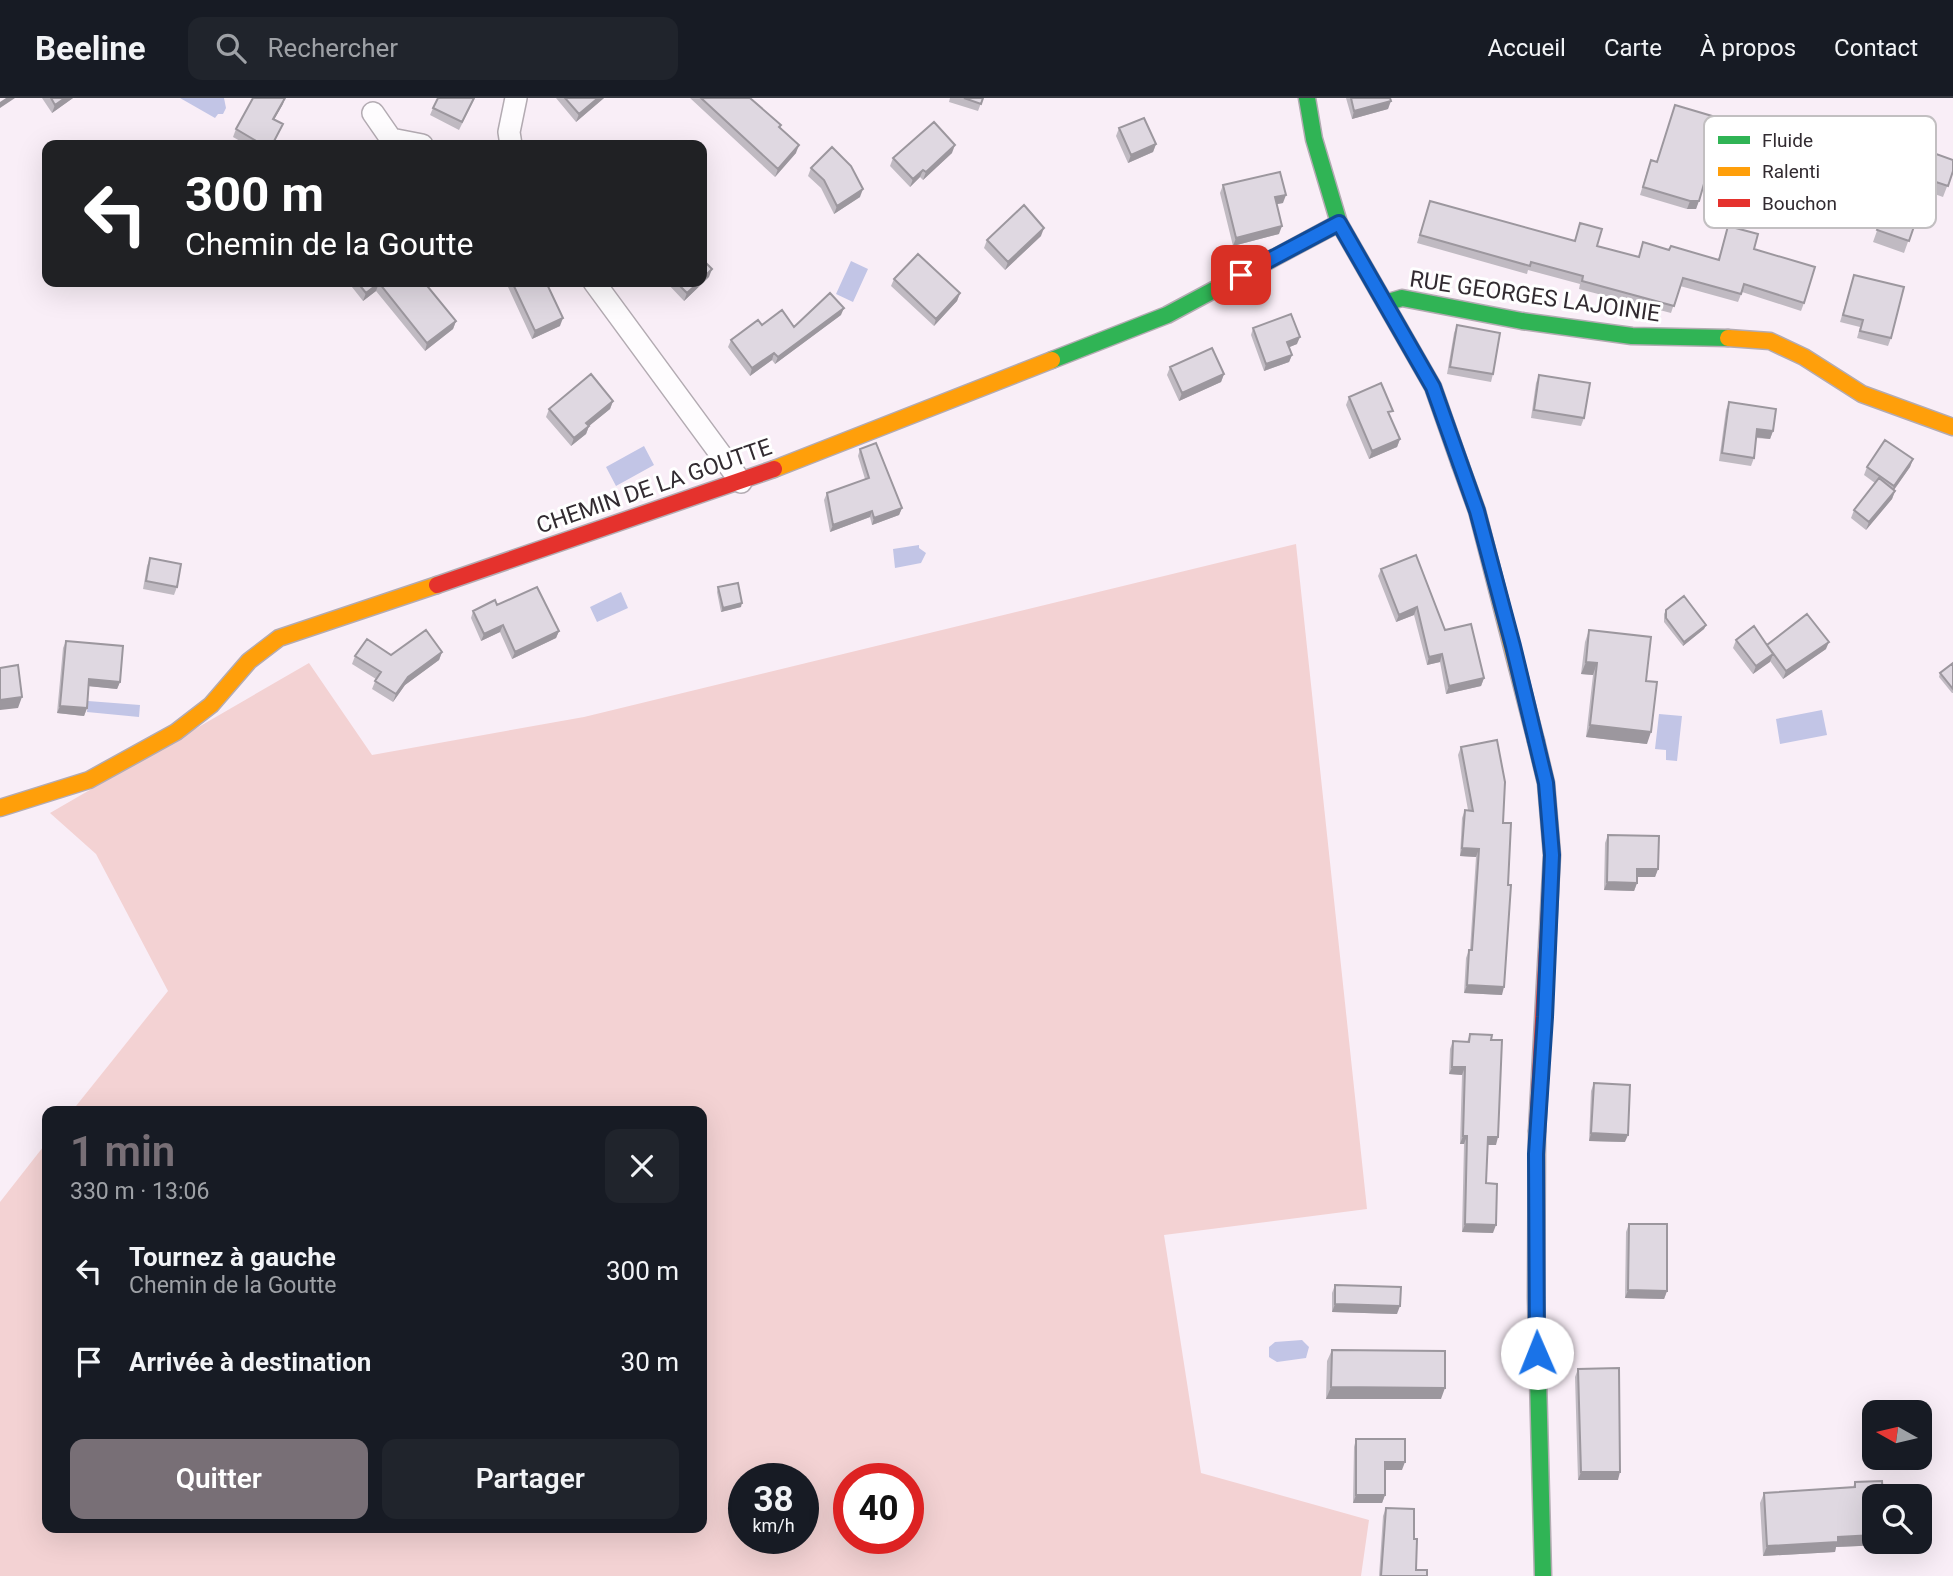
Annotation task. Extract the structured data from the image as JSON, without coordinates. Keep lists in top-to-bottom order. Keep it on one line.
{"streets":{"street":["RUE GEORGES LAJOINIE","CHEMIN DE LA GOUTTE"]},"legend":["Fluide","Ralenti","Bouchon"],"north":"left","page":{"header":"Beeline","search":"Rechercher","nav":["Accueil","Carte","À propos","Contact"],"turn":["300 m","Chemin de la Goutte"],"heading":["1 min","330 m · 13:06"],"list":[{"name":"Tournez à gauche","note":"Chemin de la Goutte","value":"300 m"},{"name":"Arrivée à destination","value":"30 m"}],"buttons":["Quitter","Partager"],"speed":"38 km/h","limit":"40"}}
